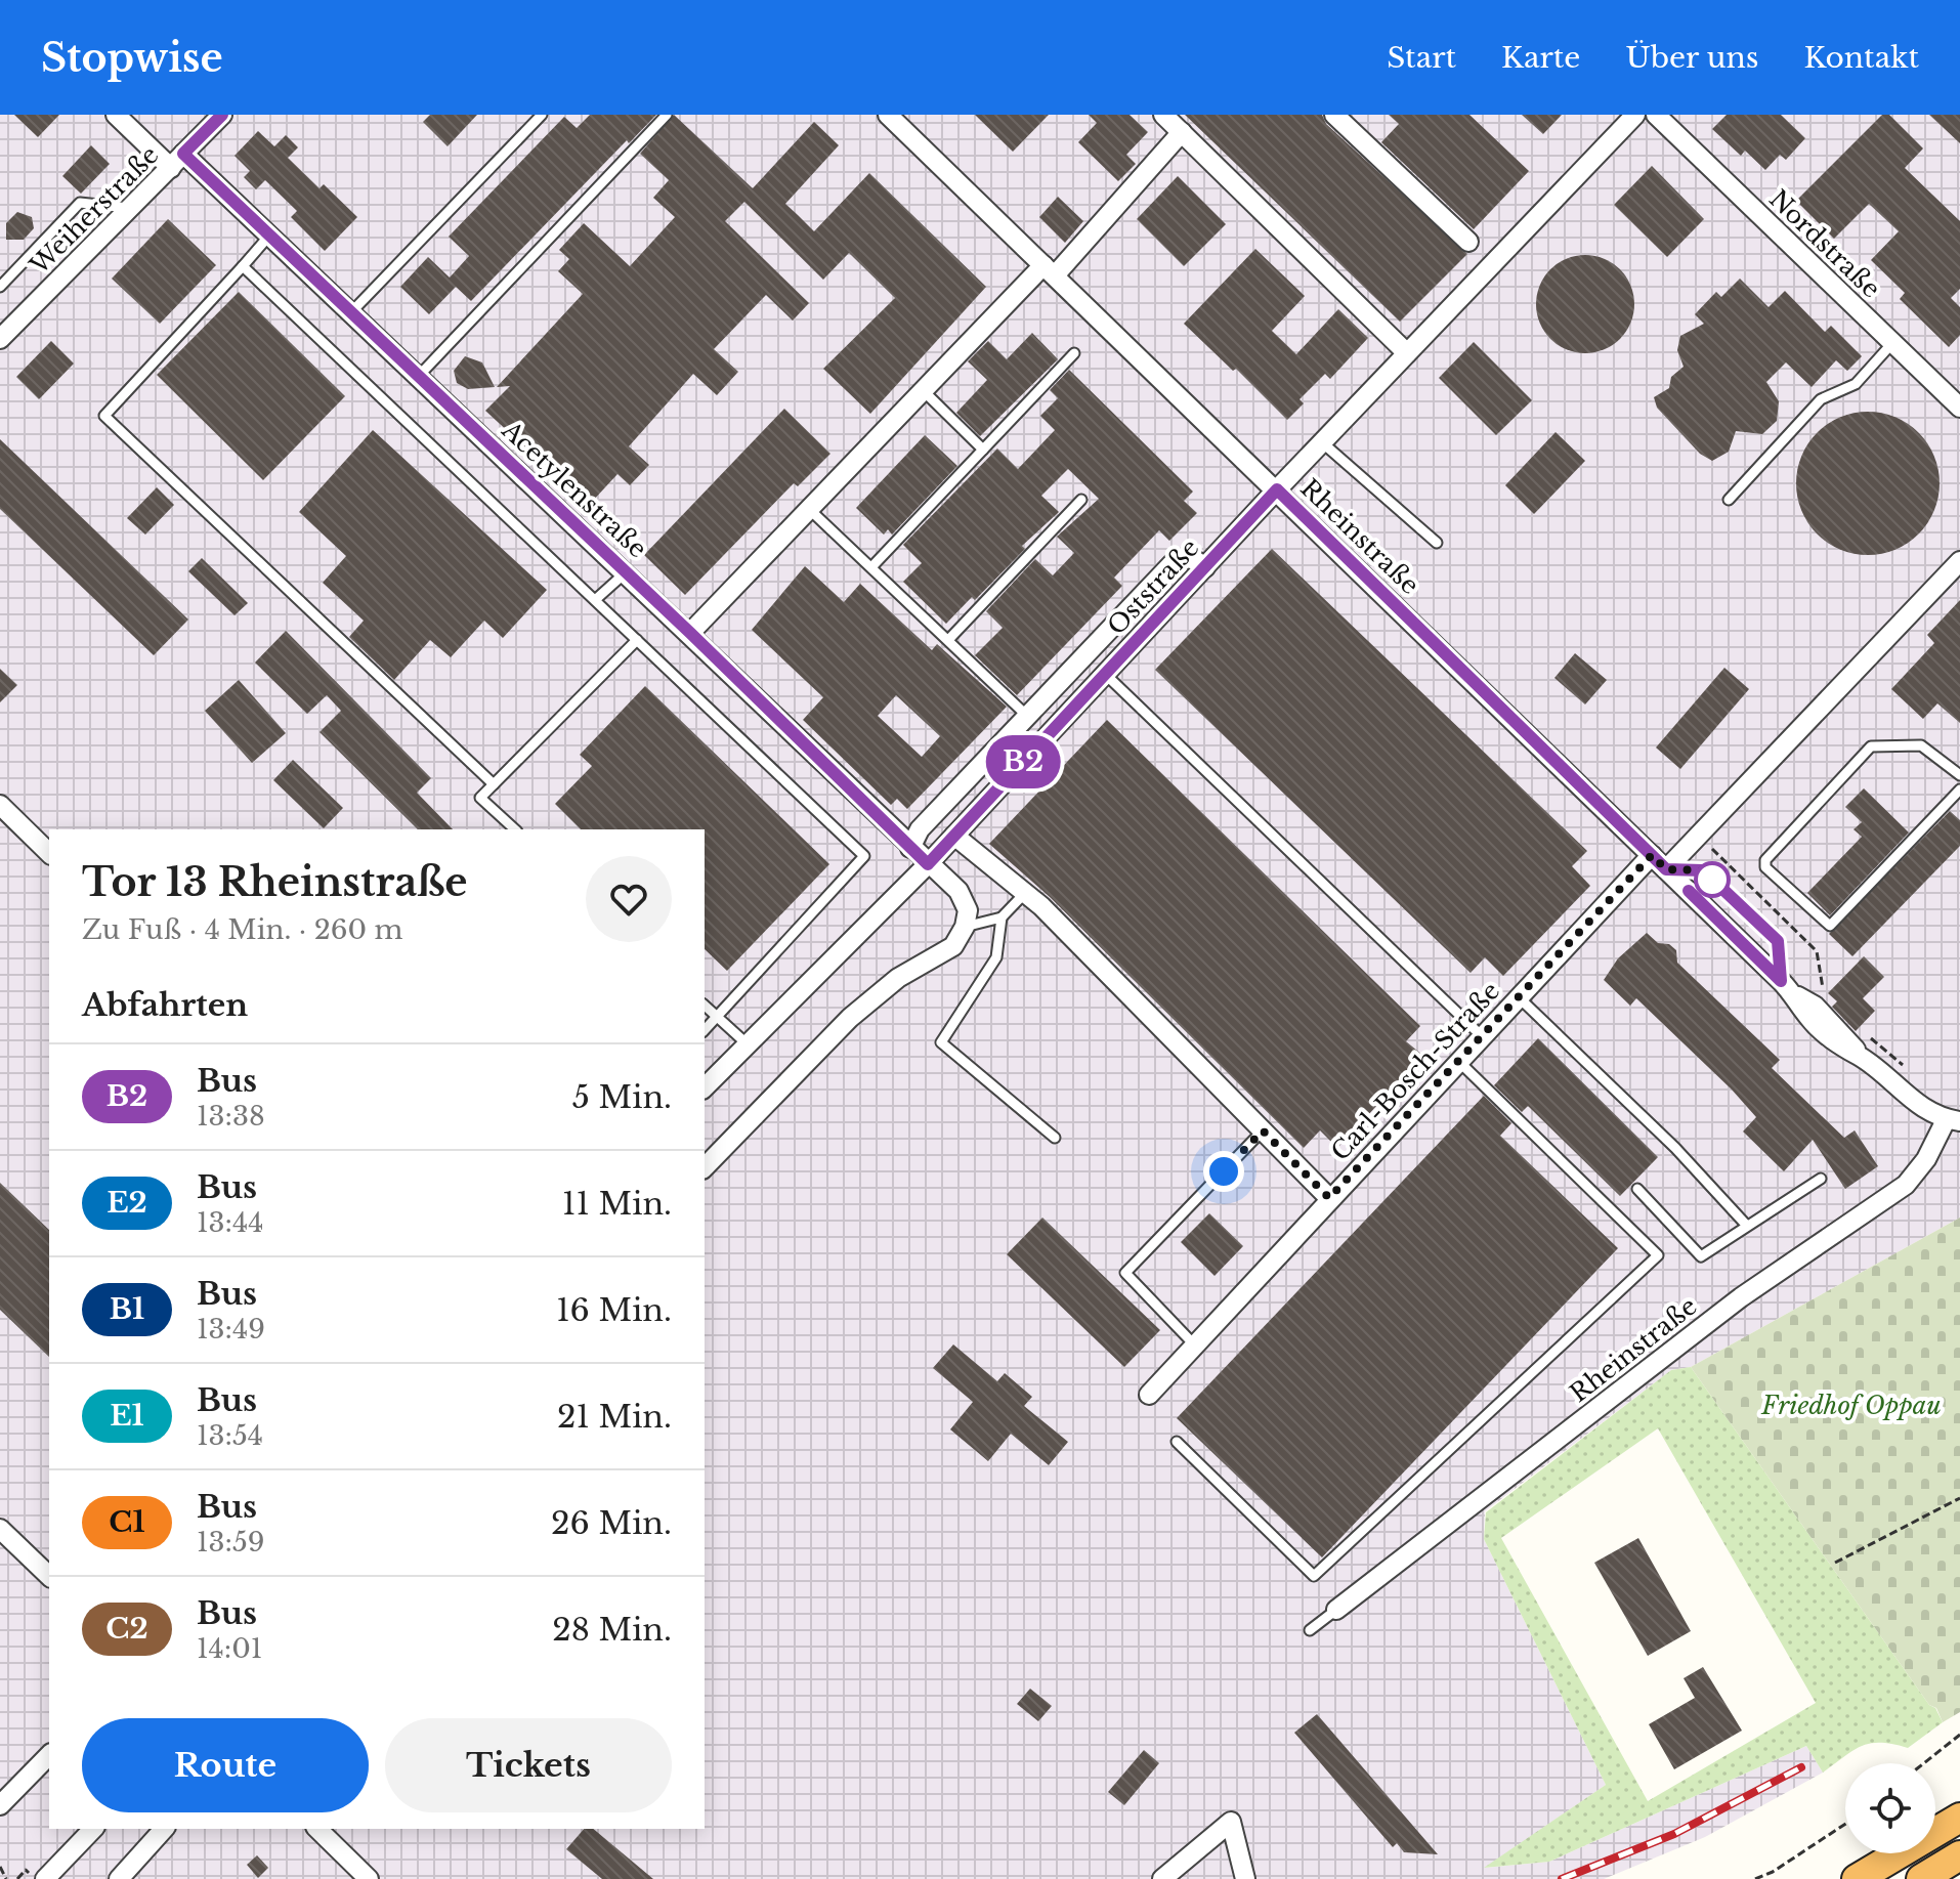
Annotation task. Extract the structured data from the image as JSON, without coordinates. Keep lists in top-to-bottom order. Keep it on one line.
{"streets":{"street":["Weiherstraße","Nordstraße","Acetylenstraße","Rheinstraße","Oststraße","Carl-Bosch-Straße"]},"crossings":[["Weiherstraße","Acetylenstraße"],["Acetylenstraße","Oststraße"],["Rheinstraße","Oststraße"],["Rheinstraße","Carl-Bosch-Straße"]],"parks":["Friedhof Oppau"],"lines":["bus line B2"],"page":{"header":"Stopwise","nav":["Start","Karte","Über uns","Kontakt"],"on_map":"B2","heading":[["Tor 13 Rheinstraße","Zu Fuß · 4 Min. · 260 m"],"Abfahrten"],"list":[{"mark":"B2","name":"Bus","note":"13:38","value":"5 Min."},{"mark":"E2","name":"Bus","note":"13:44","value":"11 Min."},{"mark":"B1","name":"Bus","note":"13:49","value":"16 Min."},{"mark":"E1","name":"Bus","note":"13:54","value":"21 Min."},{"mark":"C1","name":"Bus","note":"13:59","value":"26 Min."},{"mark":"C2","name":"Bus","note":"14:01","value":"28 Min."}],"buttons":["Route","Tickets"]}}
